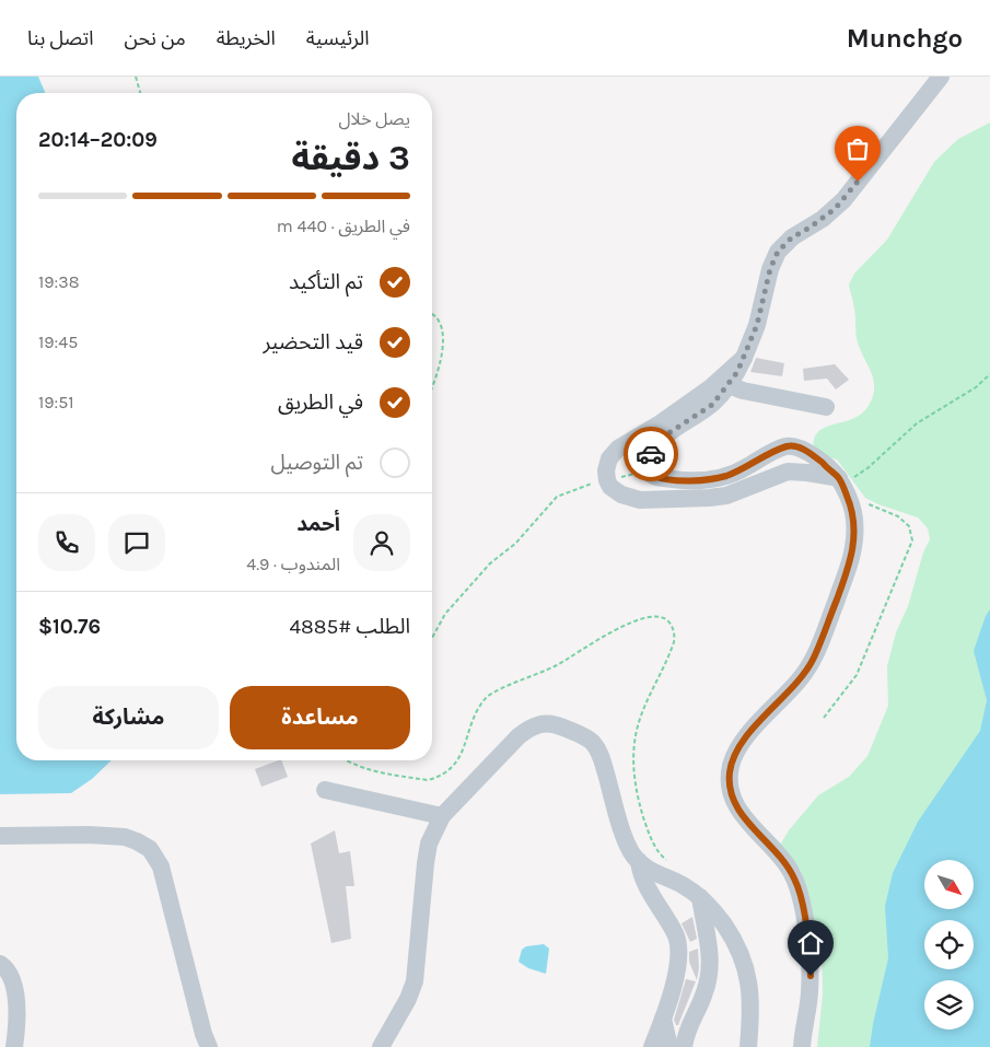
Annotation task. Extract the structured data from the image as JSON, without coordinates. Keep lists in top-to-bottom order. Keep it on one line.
{"north":"bottom right","page":{"header":"Munchgo","nav":["الرئيسية","الخريطة","من نحن","اتصل بنا"],"heading":["3 دقيقة","يصل خلال","20:09–20:14"],"panel":["أحمد","المندوب · 4.9","الطلب #4885","$10.76"],"bar":"في الطريق · 440 m","list":[["تم التأكيد","19:38"],["قيد التحضير","19:45"],["في الطريق","19:51"],"تم التوصيل"],"buttons":["مساعدة","مشاركة"]}}
